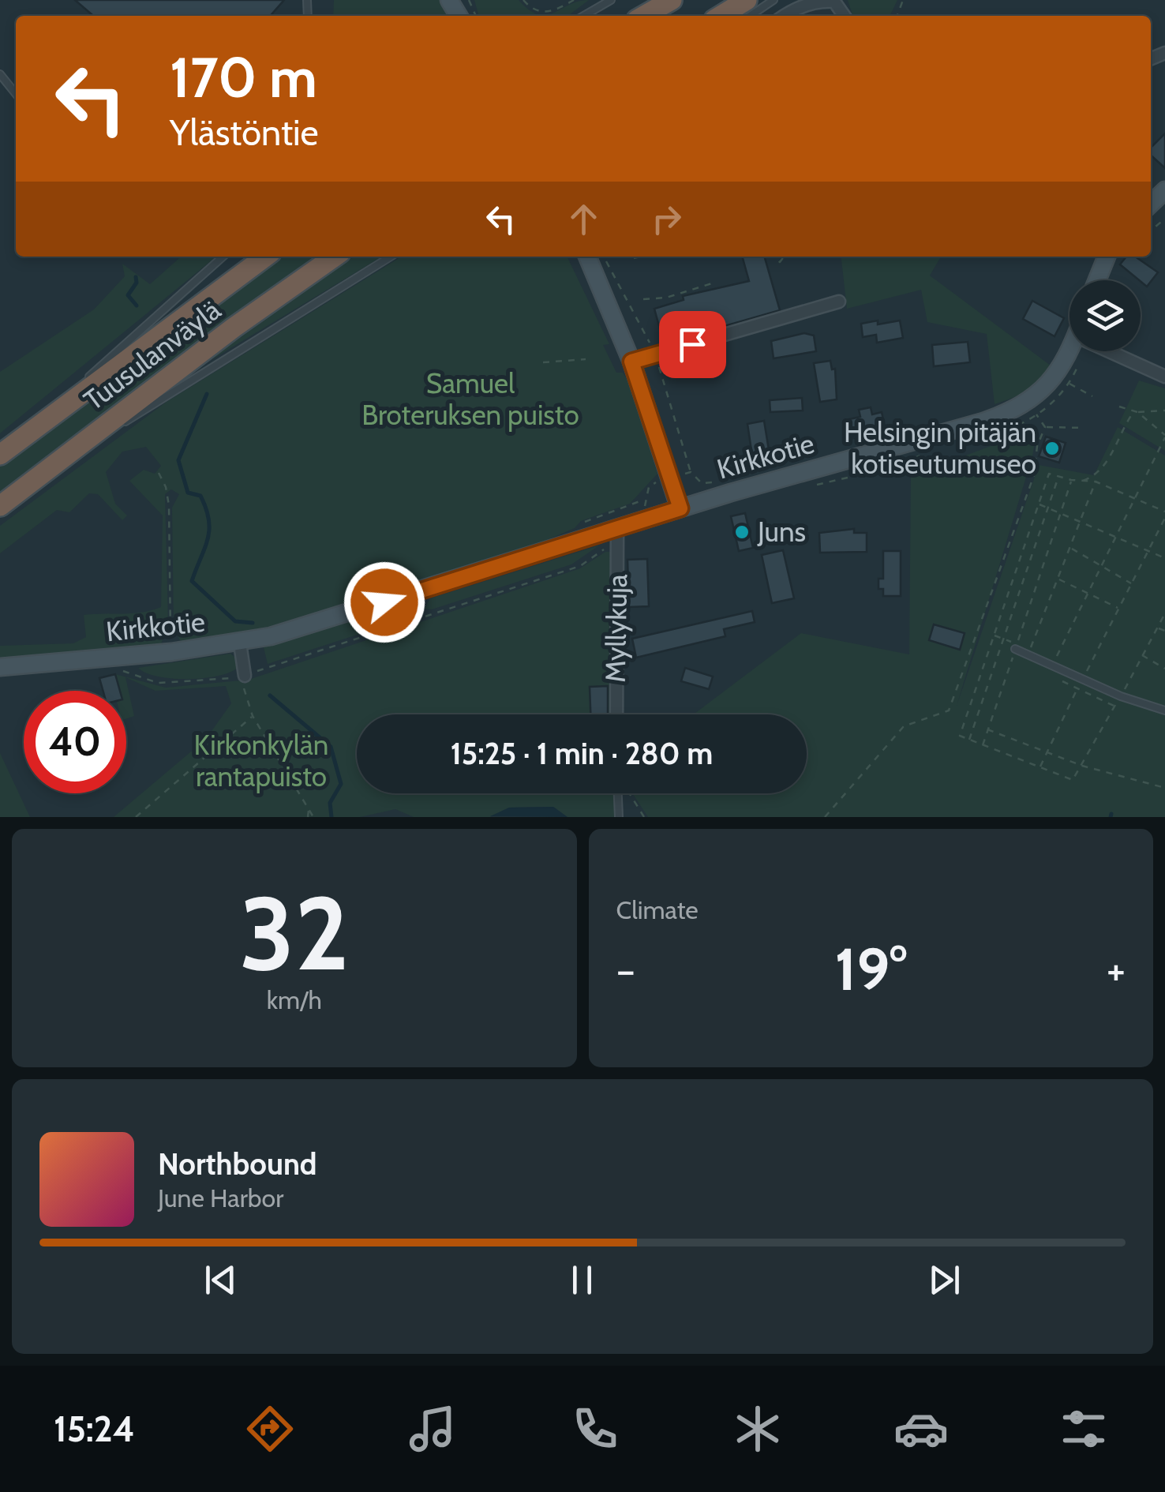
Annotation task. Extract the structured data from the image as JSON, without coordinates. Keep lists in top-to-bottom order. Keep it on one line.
{"streets":{"highway":["Tuusulanväylä"],"street":["Kirkkotie","Myllykuja"]},"crossings":[["Kirkkotie","Myllykuja"]],"parks":["Samuel Broteruksen puisto","Kirkonkylän rantapuisto"],"places":["Helsingin pitäjän kotiseutumuseo","Juns"],"page":{"turn":["170 m","Ylästöntie"],"limit":"40","trip":"15:25 · 1 min · 280 m","tile":[["32","km/h"],"Climate"],"heat":["−","19°","+"],"song":["Northbound","June Harbor"],"tabs":"15:24"}}
